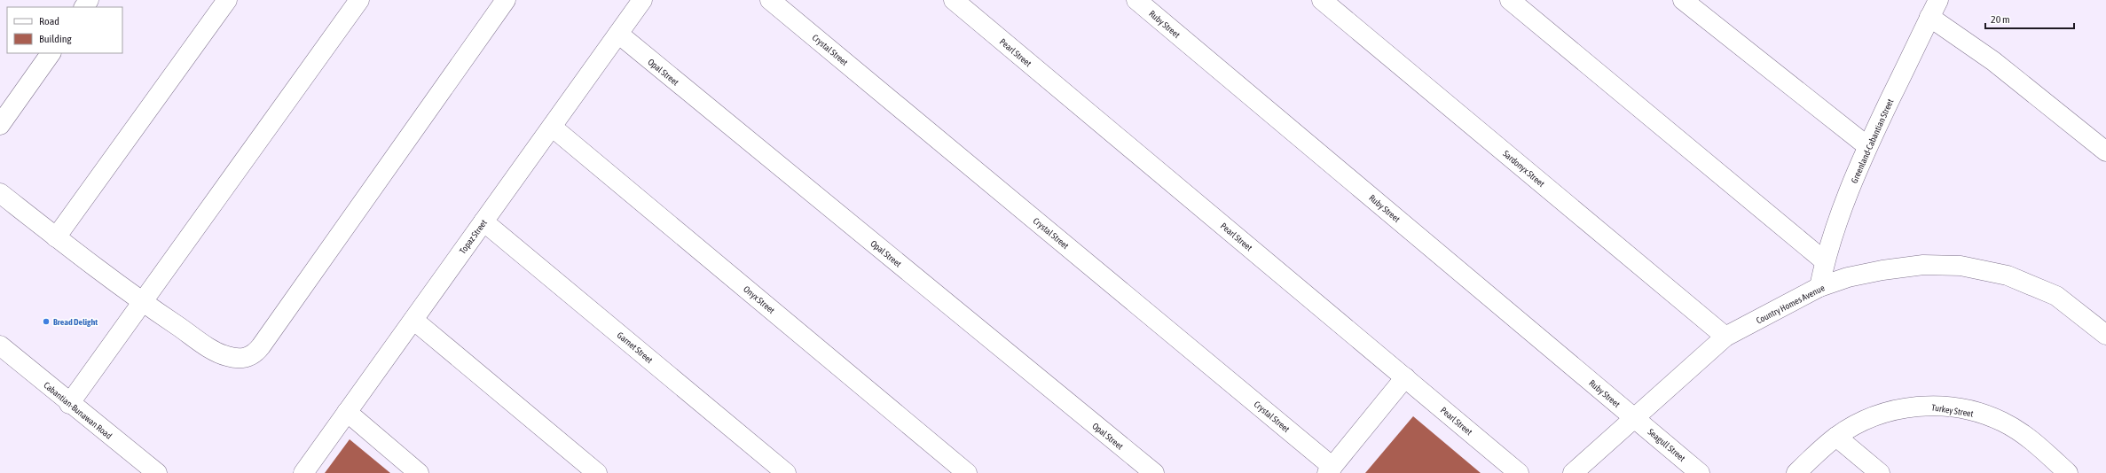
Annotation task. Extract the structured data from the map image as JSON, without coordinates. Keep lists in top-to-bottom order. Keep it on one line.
{"streets":{"street":["Ruby Street","Crystal Street","Pearl Street","Opal Street","Greenland-Cabantian Street","Sardonyx Street","Topaz Street","Onyx Street","Country Homes Avenue","Garnet Street","Cabantian-Bunawan Road","Turkey Street","Seagull Street"]},"crossings":[["Ruby Street","Country Homes Avenue"],["Ruby Street","Seagull Street"],["Opal Street","Topaz Street"],["Greenland-Cabantian Street","Country Homes Avenue"],["Sardonyx Street","Country Homes Avenue"],["Topaz Street","Onyx Street"],["Topaz Street","Garnet Street"],["Country Homes Avenue","Seagull Street"]],"places":["Bread Delight"],"legend":["Road","Building"],"scale_bar":"20 m"}
